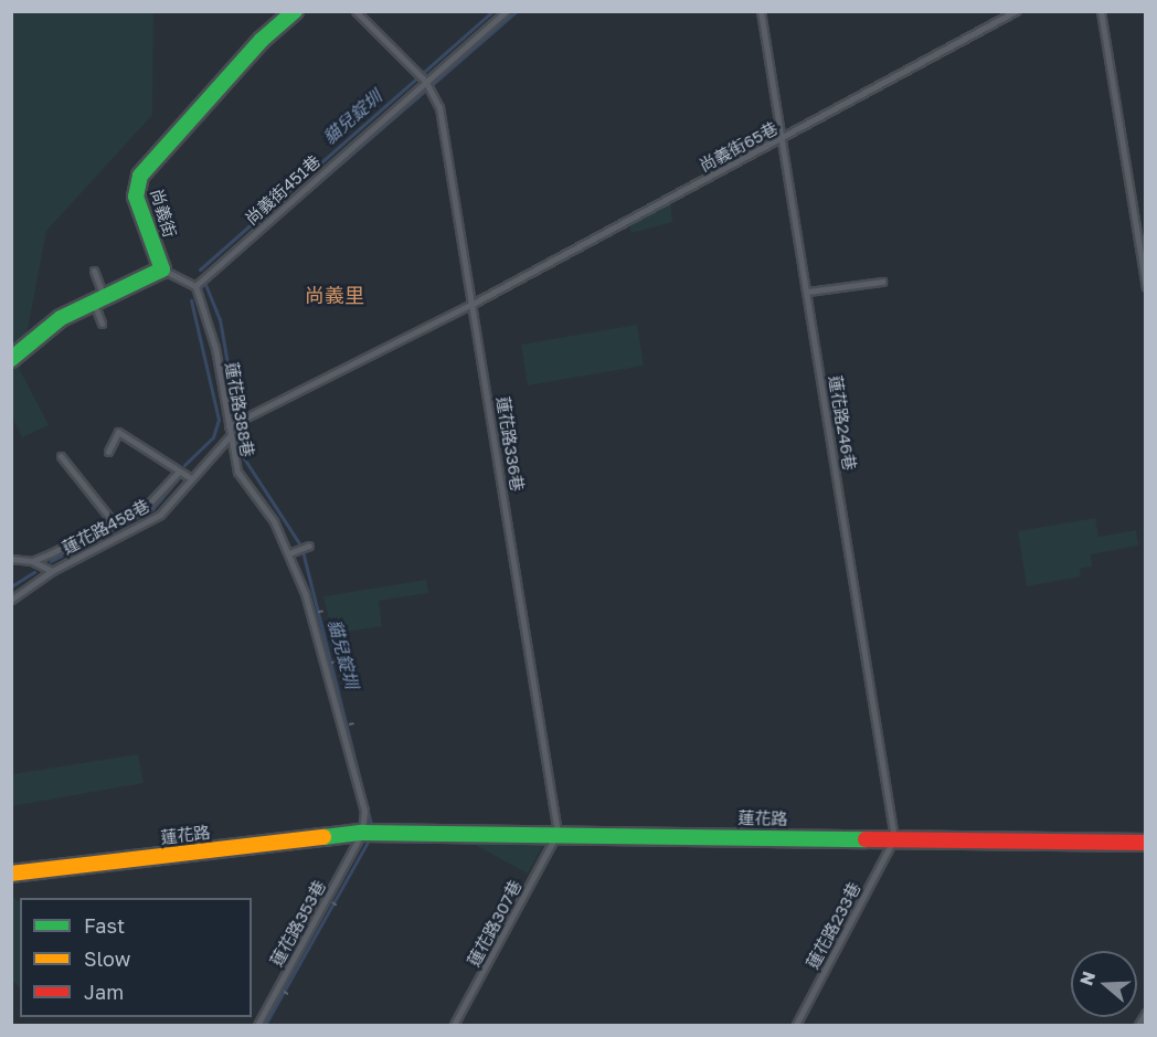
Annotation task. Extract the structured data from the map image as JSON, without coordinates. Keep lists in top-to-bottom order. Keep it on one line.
{"streets":{"street":["尚義街","蓮花路"],"lane":["尚義街65巷","尚義街451巷","蓮花路388巷","蓮花路246巷","蓮花路336巷","蓮花路458巷","蓮花路353巷","蓮花路307巷","蓮花路233巷"]},"crossings":[["尚義街65巷","蓮花路388巷"],["尚義街65巷","蓮花路246巷"],["尚義街65巷","蓮花路336巷"],["尚義街451巷","蓮花路388巷"],["尚義街451巷","蓮花路336巷"],["蓮花路388巷","蓮花路458巷"],["蓮花路388巷","蓮花路"],["蓮花路388巷","蓮花路353巷"],["蓮花路246巷","蓮花路"],["蓮花路246巷","蓮花路233巷"],["蓮花路336巷","蓮花路"],["蓮花路336巷","蓮花路307巷"],["蓮花路","蓮花路353巷"],["蓮花路","蓮花路307巷"],["蓮花路","蓮花路233巷"]],"districts":["尚義里"],"water":["貓兒錠圳"],"legend":["Fast","Slow","Jam"],"north":"left"}
